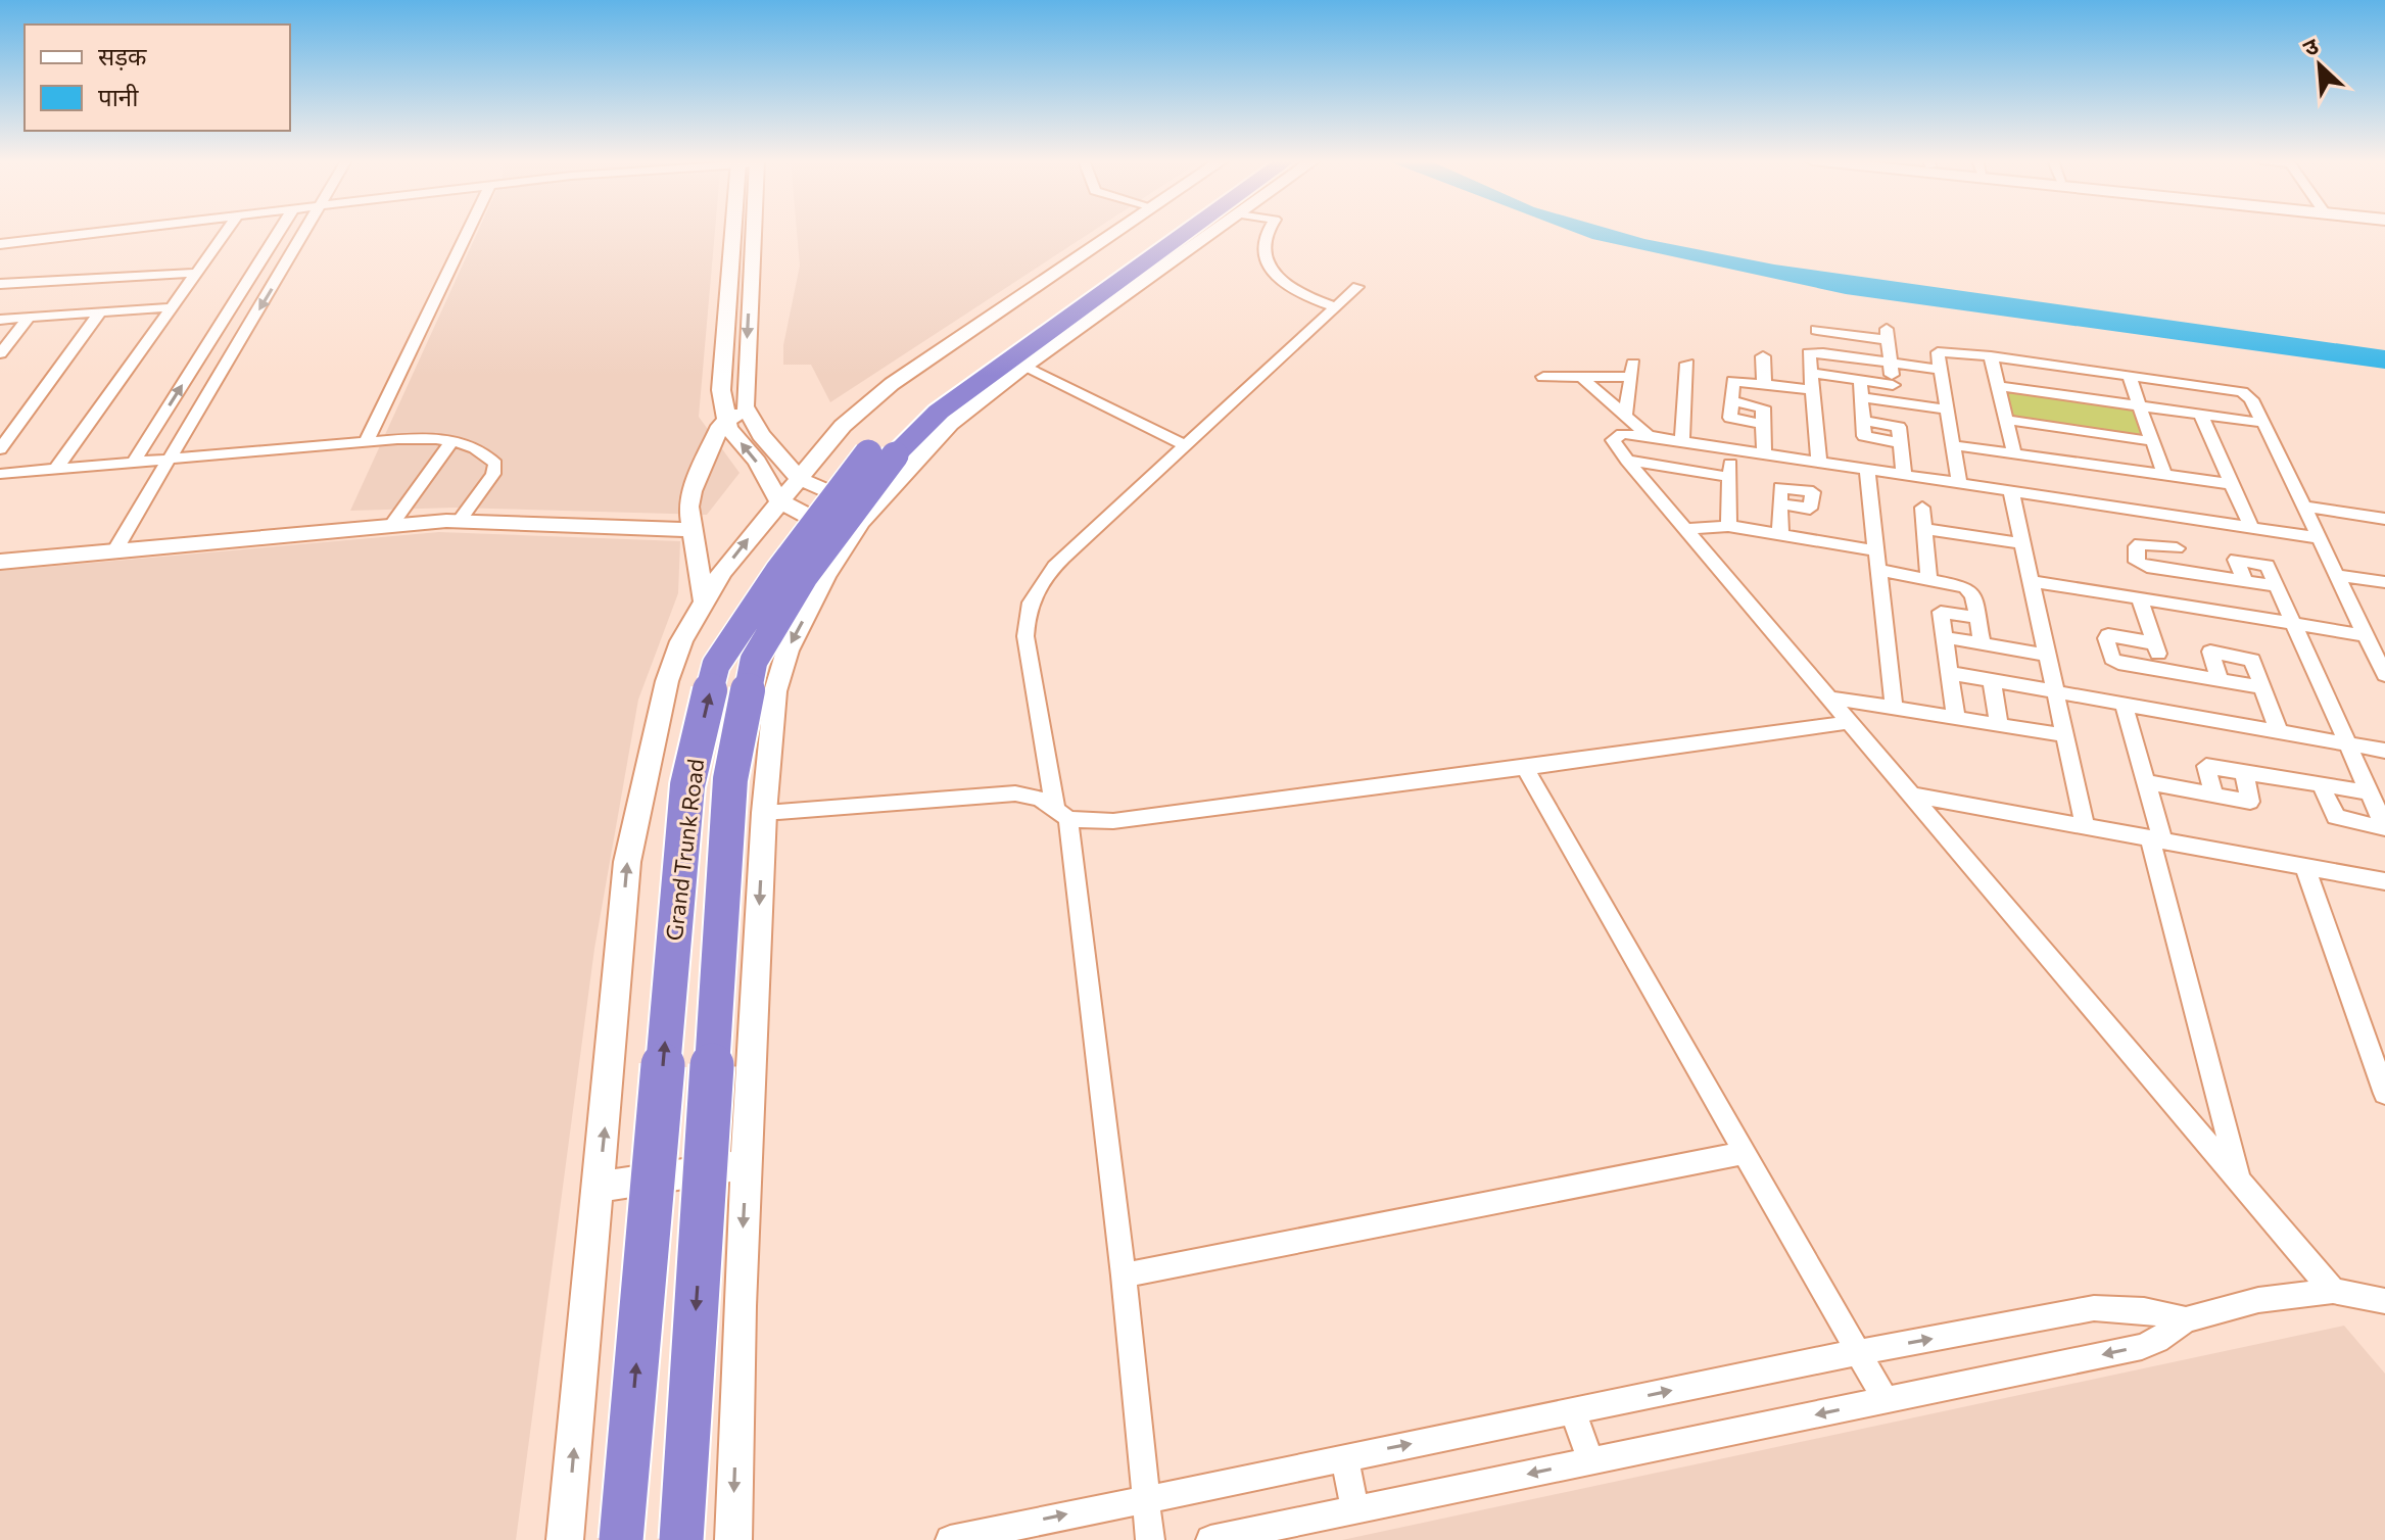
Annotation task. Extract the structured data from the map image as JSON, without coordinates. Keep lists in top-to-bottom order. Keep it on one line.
{"streets":{"highway":["Grand Trunk Road"]},"legend":["सड़क","पानी"],"north":"top left"}
